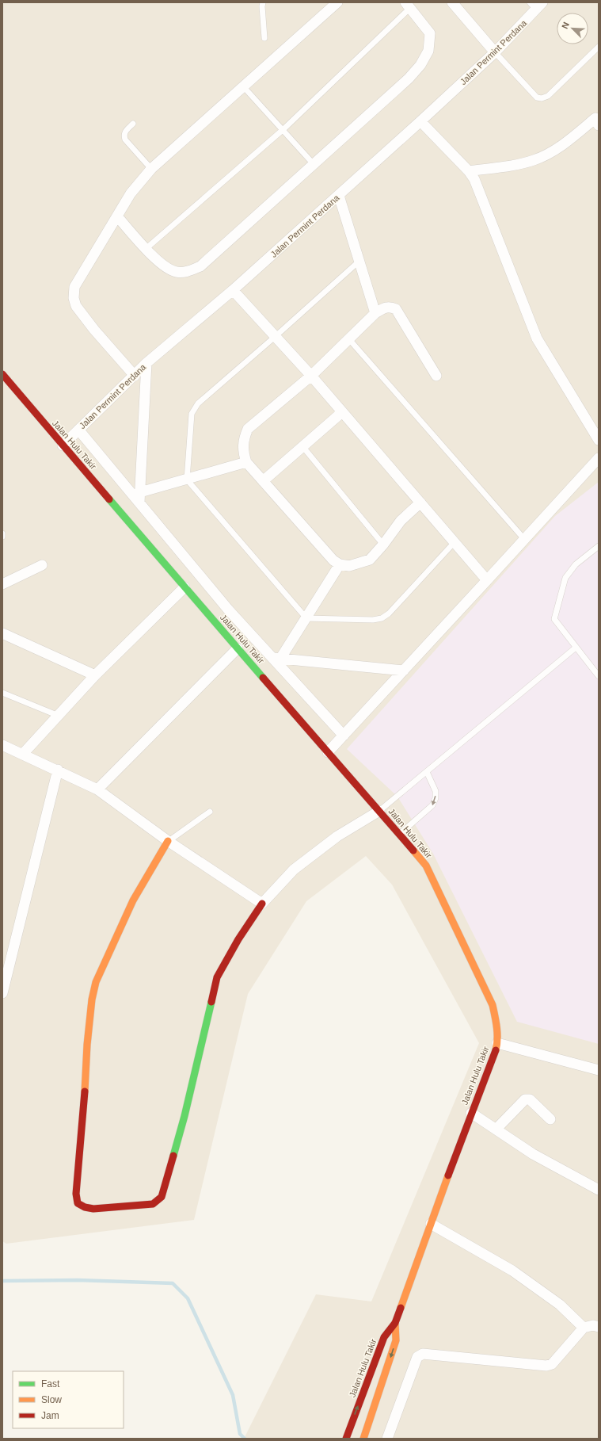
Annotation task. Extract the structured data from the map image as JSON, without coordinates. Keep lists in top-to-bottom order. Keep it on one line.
{"streets":{"street":["Jalan Permint Perdana","Jalan Hulu Takir"]},"crossings":[["Jalan Permint Perdana","Jalan Hulu Takir"]],"legend":["Fast","Slow","Jam"],"north":"top left"}
